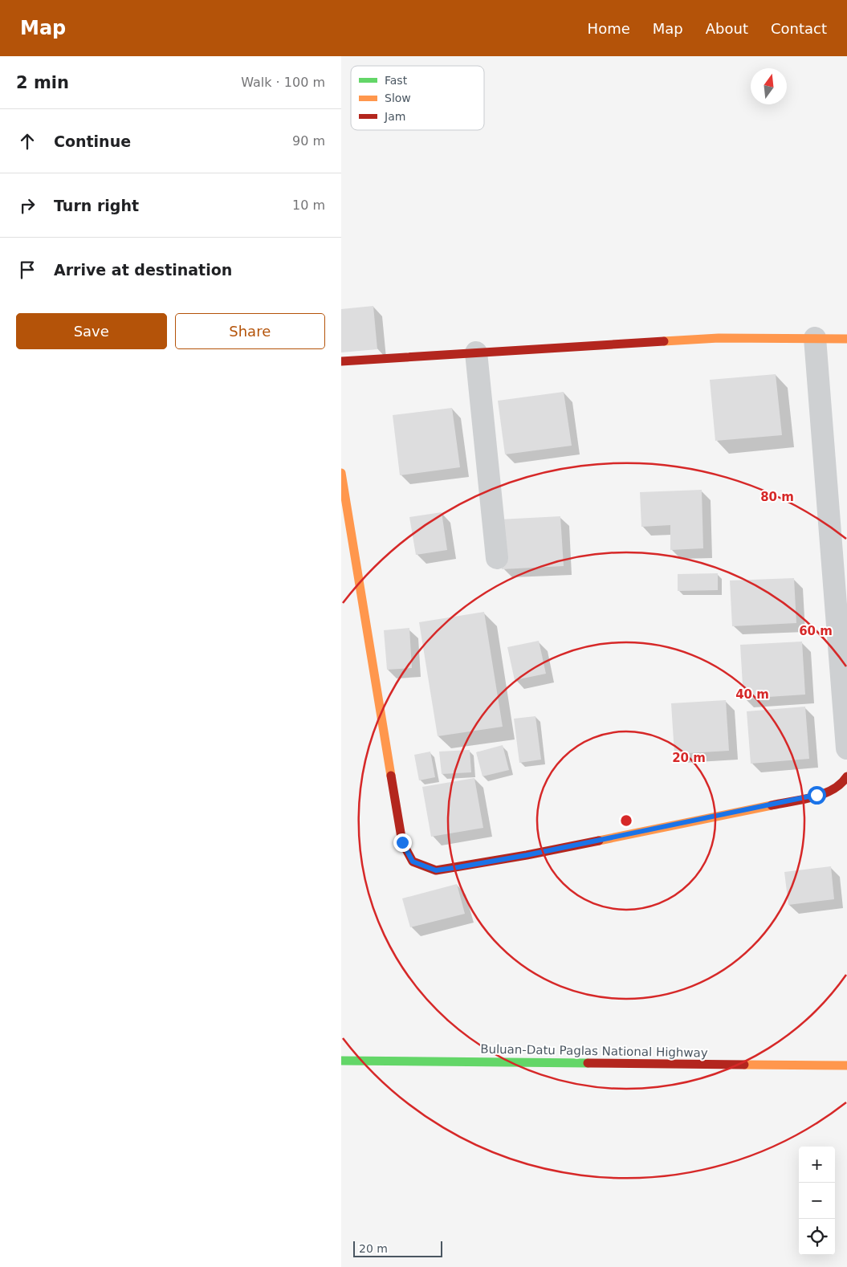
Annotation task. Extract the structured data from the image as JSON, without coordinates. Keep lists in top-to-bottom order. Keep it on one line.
{"streets":{"main road":["Buluan-Datu Paglas National Highway"]},"legend":["Fast","Slow","Jam"],"scale_bar":"20 m","north":"top","page":{"header":"Map","nav":["Home","Map","About","Contact"],"heading":["2 min","Walk · 100 m"],"list":[["Continue","90 m"],["Turn right","10 m"],"Arrive at destination"],"buttons":["Save","Share"],"map_buttons":["+","−"],"scale":"20 m"},"rings":["80 m","60 m","40 m","20 m"]}
